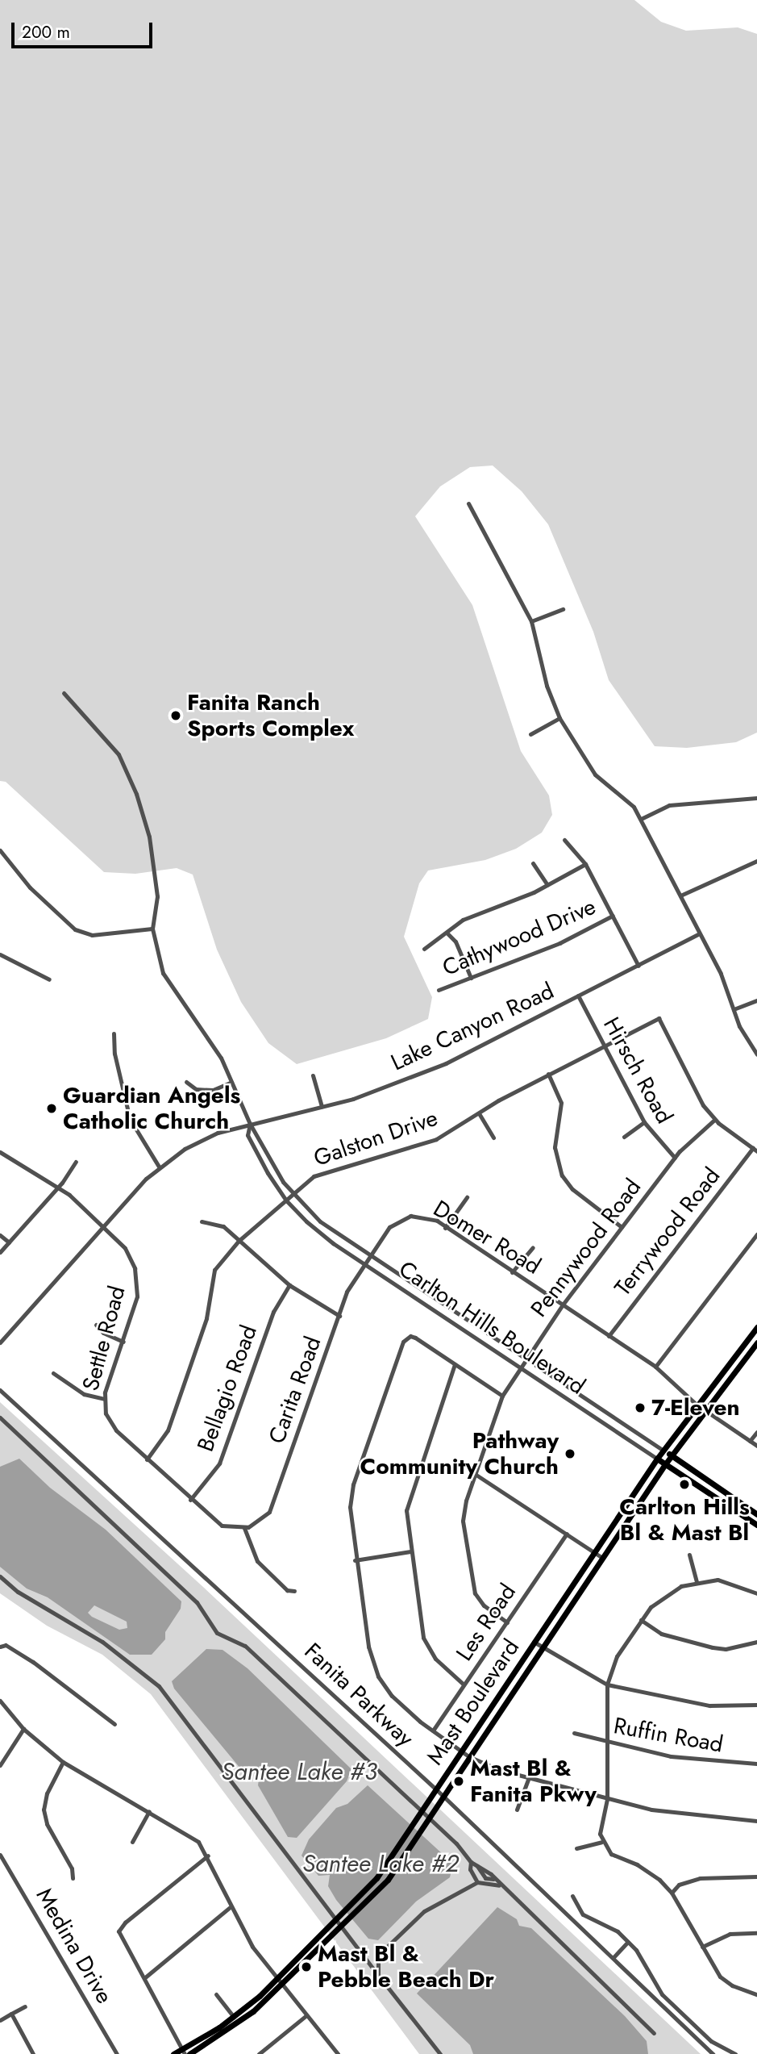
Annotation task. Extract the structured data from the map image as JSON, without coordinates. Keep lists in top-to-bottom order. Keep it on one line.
{"streets":{"main road":["Carlton Hills Boulevard","Mast Boulevard"],"street":["Cathywood Drive","Lake Canyon Road","Hirsch Road","Galston Drive","Terrywood Road","Domer Road","Pennywood Road","Settle Road","Bellagio Road","Carita Road","Les Road","Fanita Parkway","Ruffin Road","Medina Drive"]},"crossings":[["Lake Canyon Road","Hirsch Road"],["Lake Canyon Road","Carlton Hills Boulevard"],["Lake Canyon Road","Settle Road"],["Hirsch Road","Galston Drive"],["Hirsch Road","Pennywood Road"],["Galston Drive","Pennywood Road"],["Galston Drive","Carlton Hills Boulevard"],["Galston Drive","Settle Road"],["Terrywood Road","Domer Road"],["Domer Road","Pennywood Road"],["Domer Road","Carlton Hills Boulevard"],["Domer Road","Carita Road"],["Domer Road","Mast Boulevard"],["Pennywood Road","Carlton Hills Boulevard"],["Pennywood Road","Les Road"],["Carlton Hills Boulevard","Carita Road"],["Carlton Hills Boulevard","Mast Boulevard"],["Settle Road","Bellagio Road"],["Settle Road","Carita Road"],["Fanita Parkway","Mast Boulevard"]],"water":["Santee Lake #3","Santee Lake #2"],"places":["Fanita Ranch Sports Complex","Guardian Angels Catholic Church","7-Eleven","Pathway Community Church","Carlton Hills Bl & Mast Bl","Mast Bl & Fanita Pkwy","Mast Bl & Pebble Beach Dr"],"scale_bar":"200 m"}
